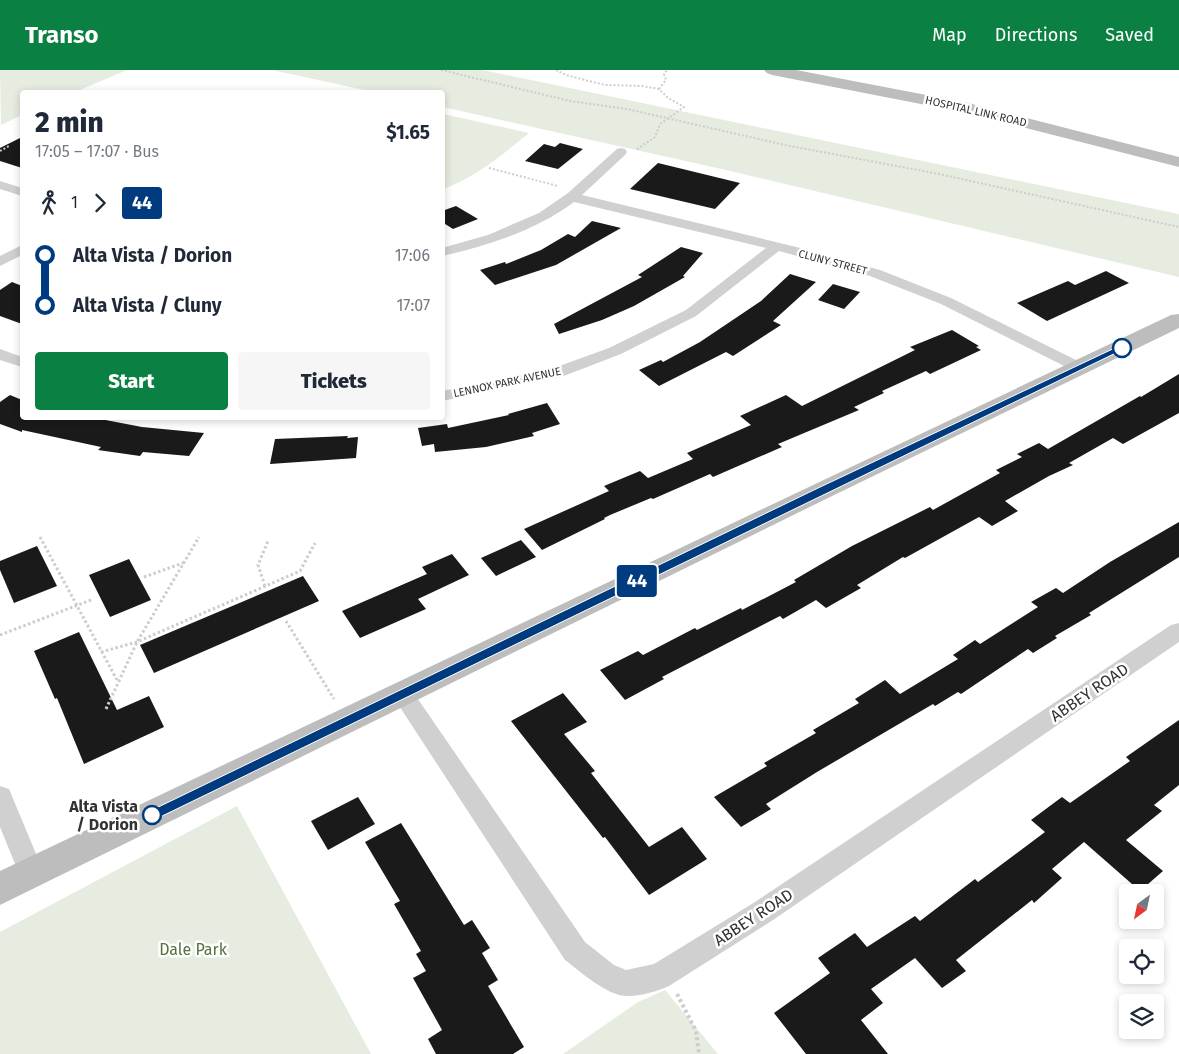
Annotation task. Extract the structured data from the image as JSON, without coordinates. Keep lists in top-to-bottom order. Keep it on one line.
{"streets":{"street":["HOSPITAL LINK ROAD","CLUNY STREET","LENNOX PARK AVENUE","ABBEY ROAD"]},"crossings":[["CLUNY STREET","LENNOX PARK AVENUE"]],"parks":["Dale Park"],"places":["Alta Vista / Dorion"],"lines":["bus line 44"],"north":"bottom left","page":{"header":"Transo","nav":["Map","Directions","Saved"],"on_map":"44","heading":["2 min","17:05 – 17:07 · Bus","$1.65"],"legs":["1","44"],"list":[{"name":"Alta Vista / Dorion","value":"17:06"},{"name":"Alta Vista / Cluny","value":"17:07"}],"buttons":["Start","Tickets"]}}
